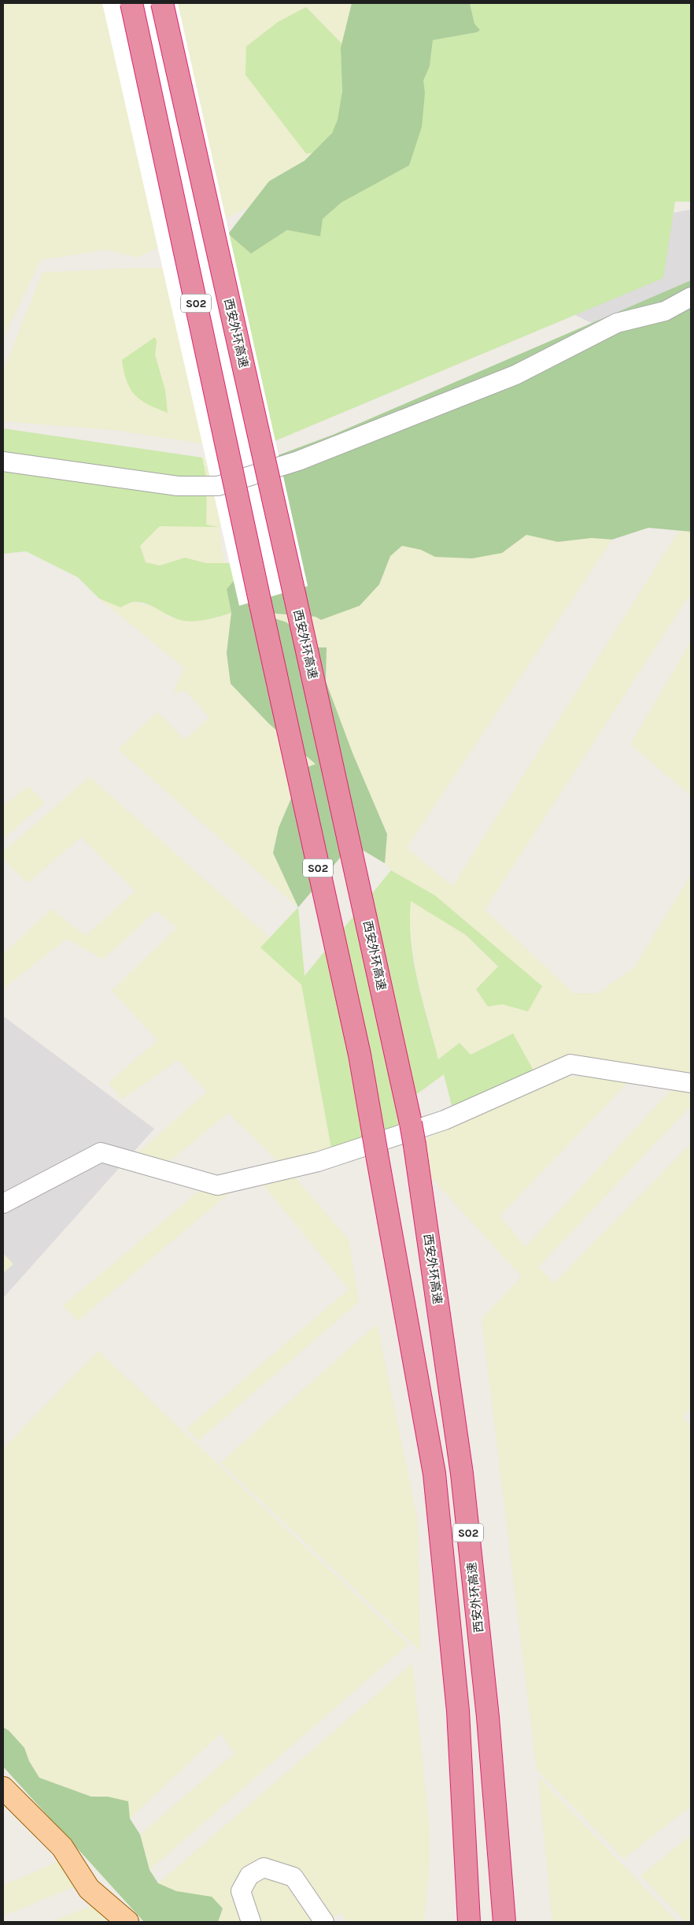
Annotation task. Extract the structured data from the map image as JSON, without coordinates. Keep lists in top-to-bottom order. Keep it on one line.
{"streets":{"highway":["S02","西安外环高速"]}}
